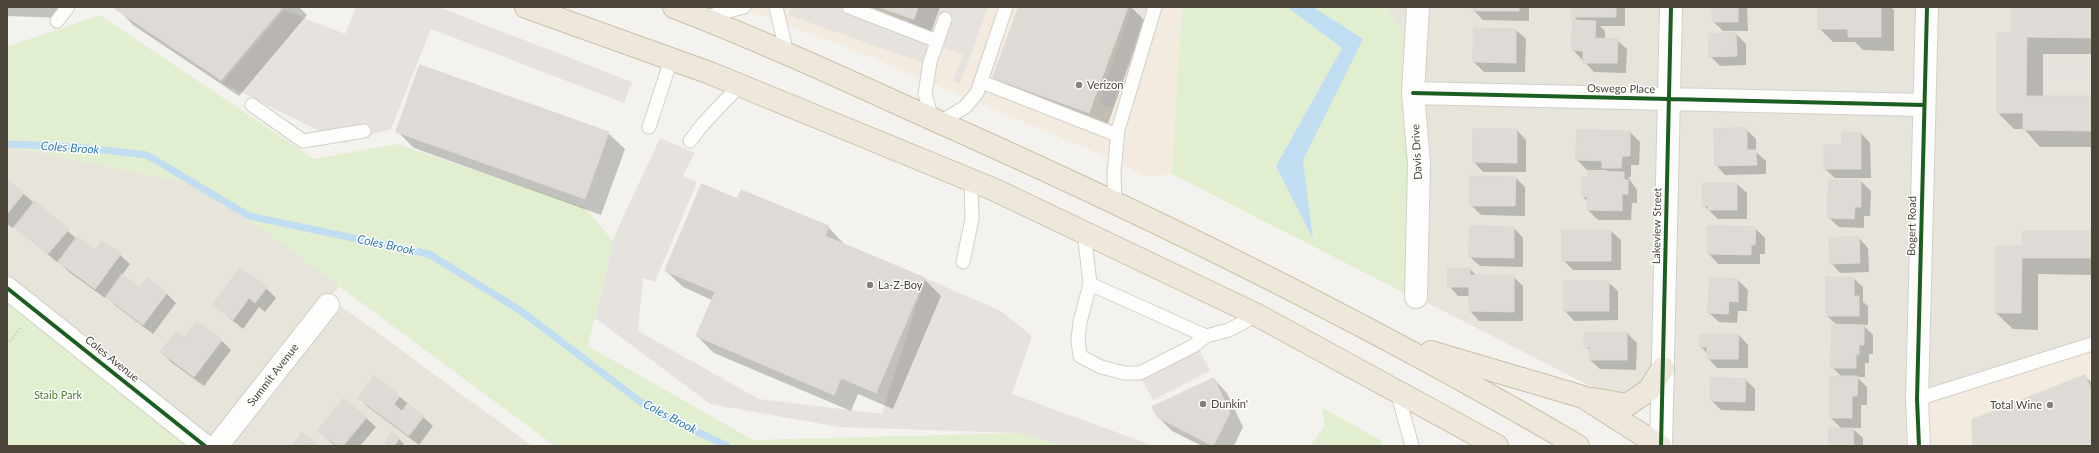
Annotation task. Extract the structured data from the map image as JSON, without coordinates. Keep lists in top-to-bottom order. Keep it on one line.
{"streets":{"street":["Oswego Place","Davis Drive","Lakeview Street","Bogert Road","Coles Avenue","Summit Avenue"]},"crossings":[["Oswego Place","Davis Drive"],["Oswego Place","Lakeview Street"],["Oswego Place","Bogert Road"]],"water":["Coles Brook"],"parks":["Staib Park"],"places":["Verizon","La-Z-Boy","Dunkin'","Total Wine"]}
